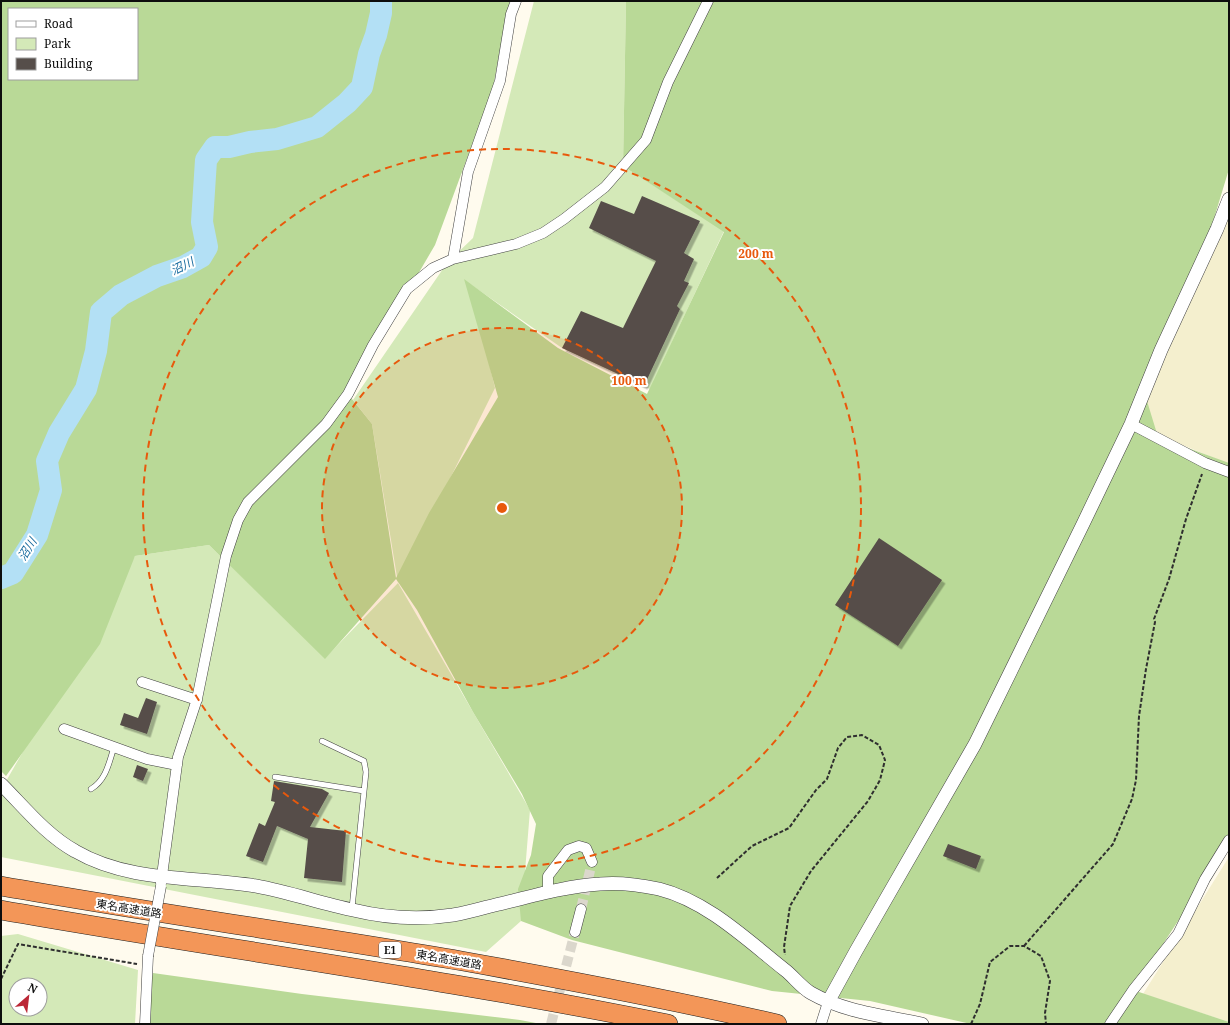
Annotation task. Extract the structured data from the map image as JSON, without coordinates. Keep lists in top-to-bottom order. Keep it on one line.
{"streets":{"highway":["東名高速道路","E1"]},"water":["沼川"],"legend":["Road","Park","Building"],"north":"top right","rings":["200 m","100 m"]}
